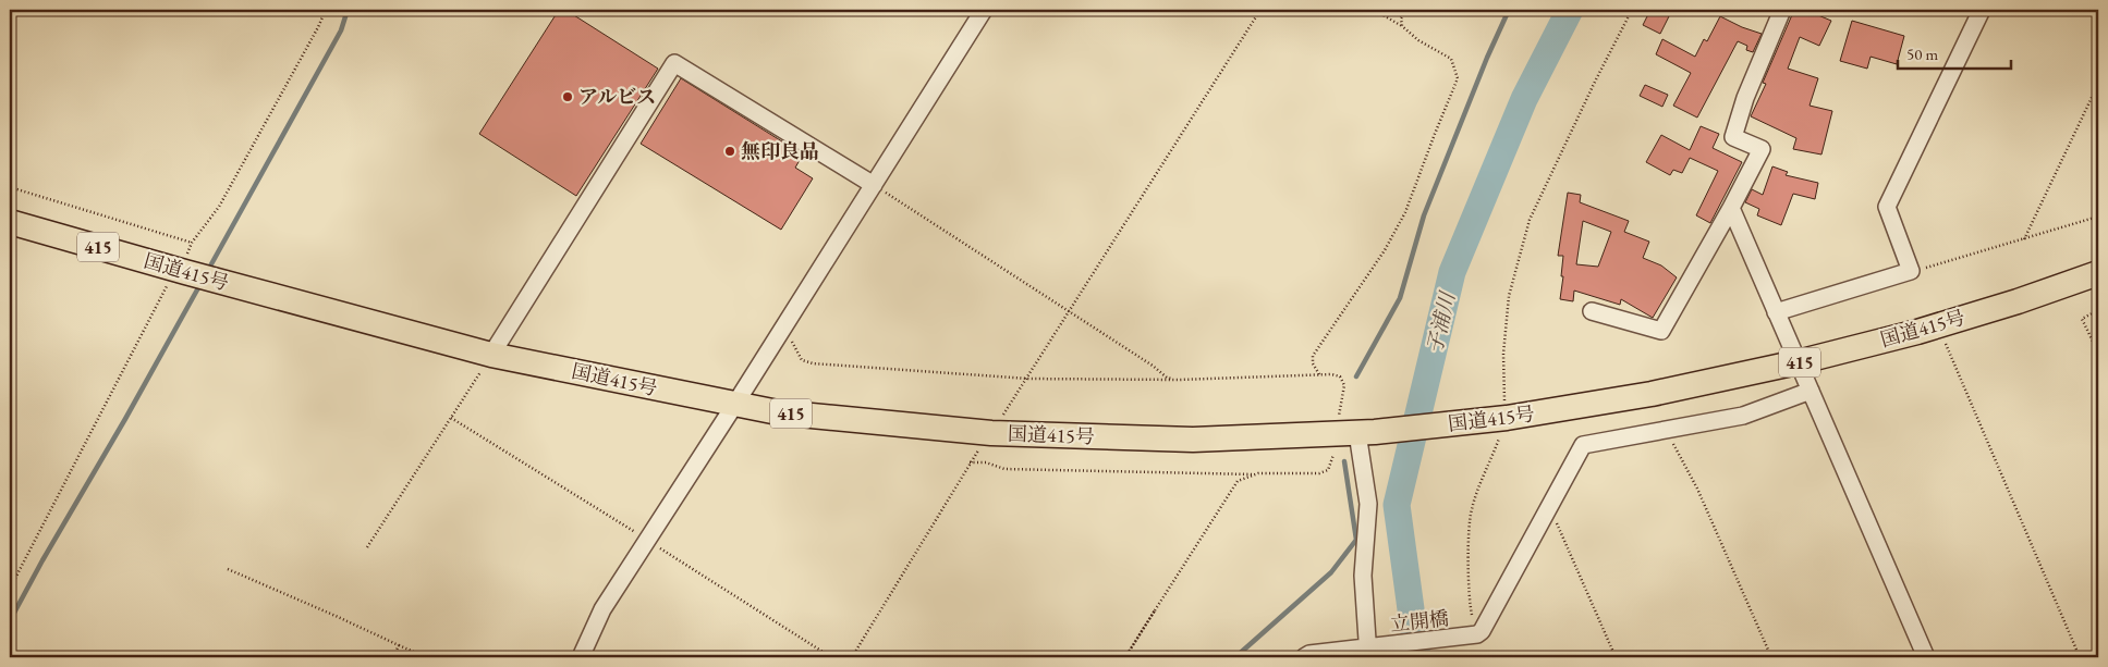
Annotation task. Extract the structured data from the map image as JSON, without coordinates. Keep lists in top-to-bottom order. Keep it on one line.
{"streets":{"highway":["415","国道415号"],"street":["立開橋"]},"water":["子浦川"],"places":["アルビス","無印良品"],"scale_bar":"50 m"}
